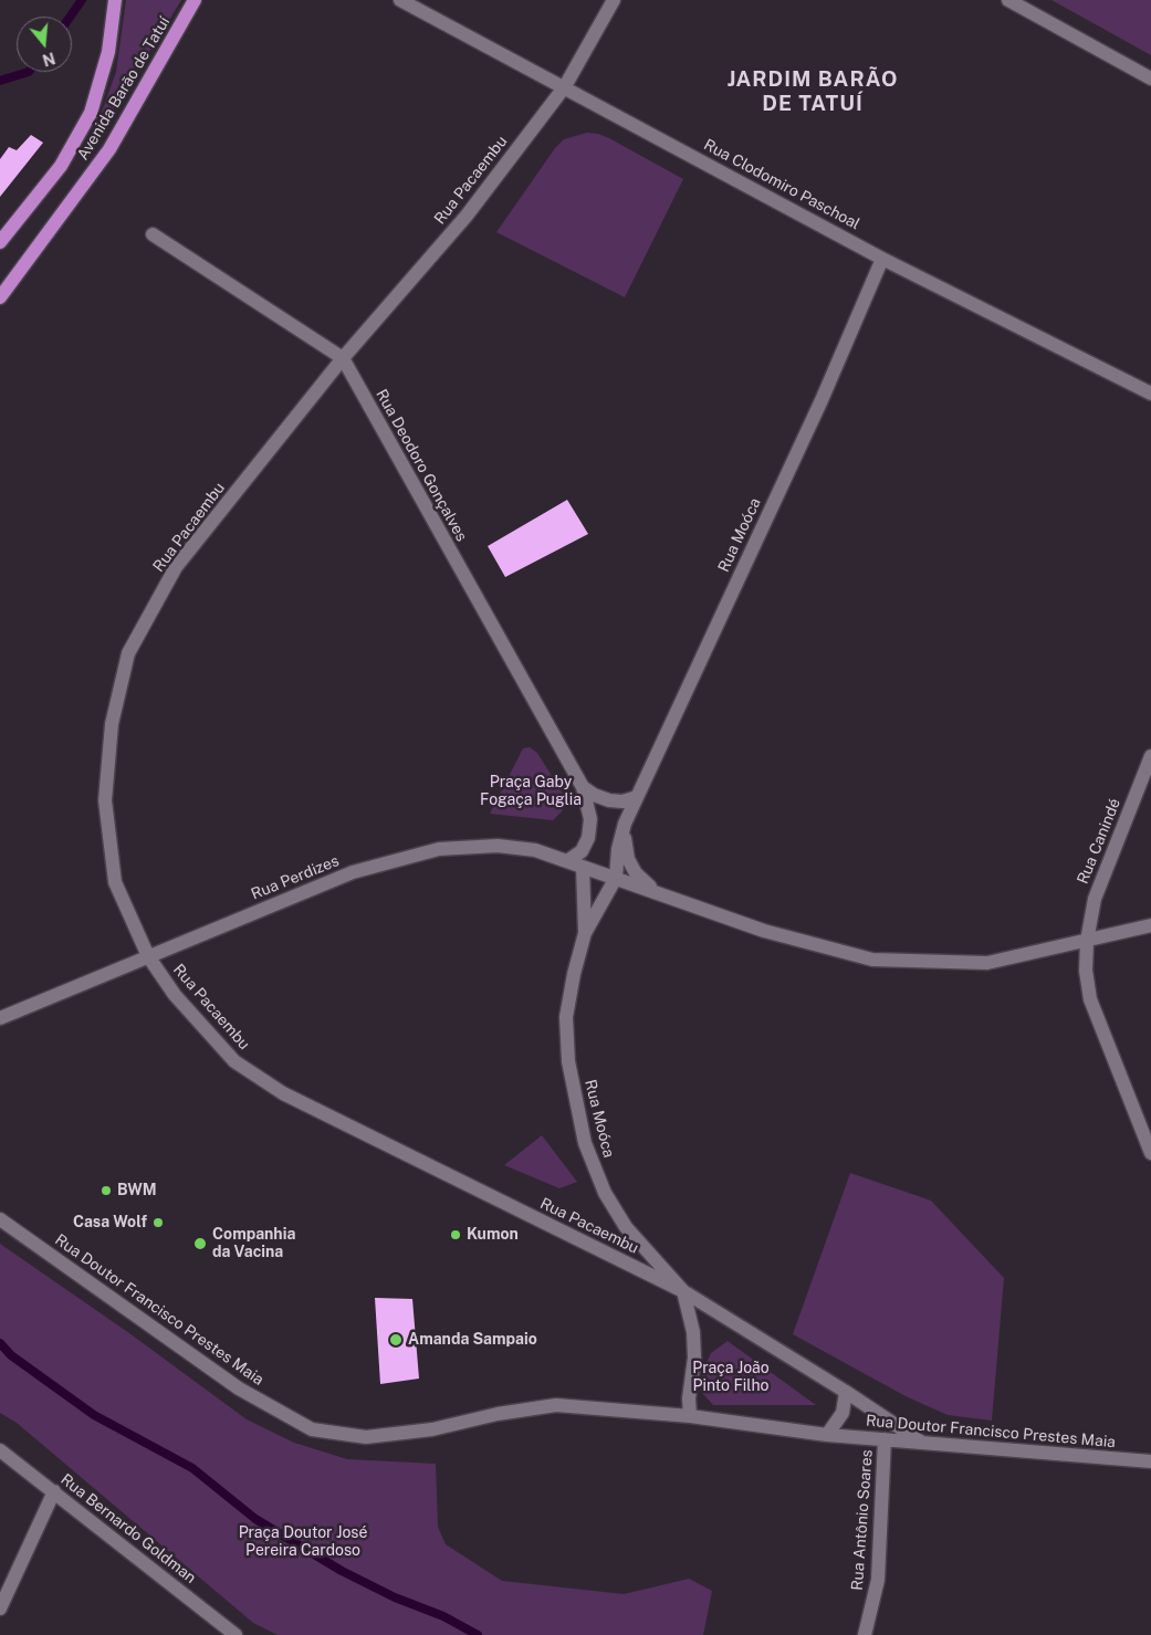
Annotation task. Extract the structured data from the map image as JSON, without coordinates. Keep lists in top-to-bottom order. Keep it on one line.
{"streets":{"main road":["Avenida Barão de Tatuí"],"street":["Rua Pacaembu","Rua Clodomiro Paschoal","Rua Deodoro Gonçalves","Rua Moóca","Rua Canindé","Rua Perdizes","Rua Doutor Francisco Prestes Maia","Rua Antônio Soares","Rua Bernardo Goldman"]},"crossings":[["Rua Pacaembu","Rua Clodomiro Paschoal"],["Rua Pacaembu","Rua Deodoro Gonçalves"],["Rua Pacaembu","Rua Moóca"],["Rua Pacaembu","Rua Perdizes"],["Rua Pacaembu","Rua Doutor Francisco Prestes Maia"],["Rua Clodomiro Paschoal","Rua Moóca"],["Rua Deodoro Gonçalves","Rua Perdizes"],["Rua Moóca","Rua Perdizes"],["Rua Moóca","Rua Doutor Francisco Prestes Maia"],["Rua Canindé","Rua Perdizes"],["Rua Doutor Francisco Prestes Maia","Rua Antônio Soares"]],"districts":["JARDIM BARÃO DE TATUÍ"],"parks":["Praça Gaby Fogaça Puglia","Praça João Pinto Filho","Praça Doutor José Pereira Cardoso"],"places":["BWM","Casa Wolf","Kumon","Companhia da Vacina","Amanda Sampaio"],"north":"bottom"}
